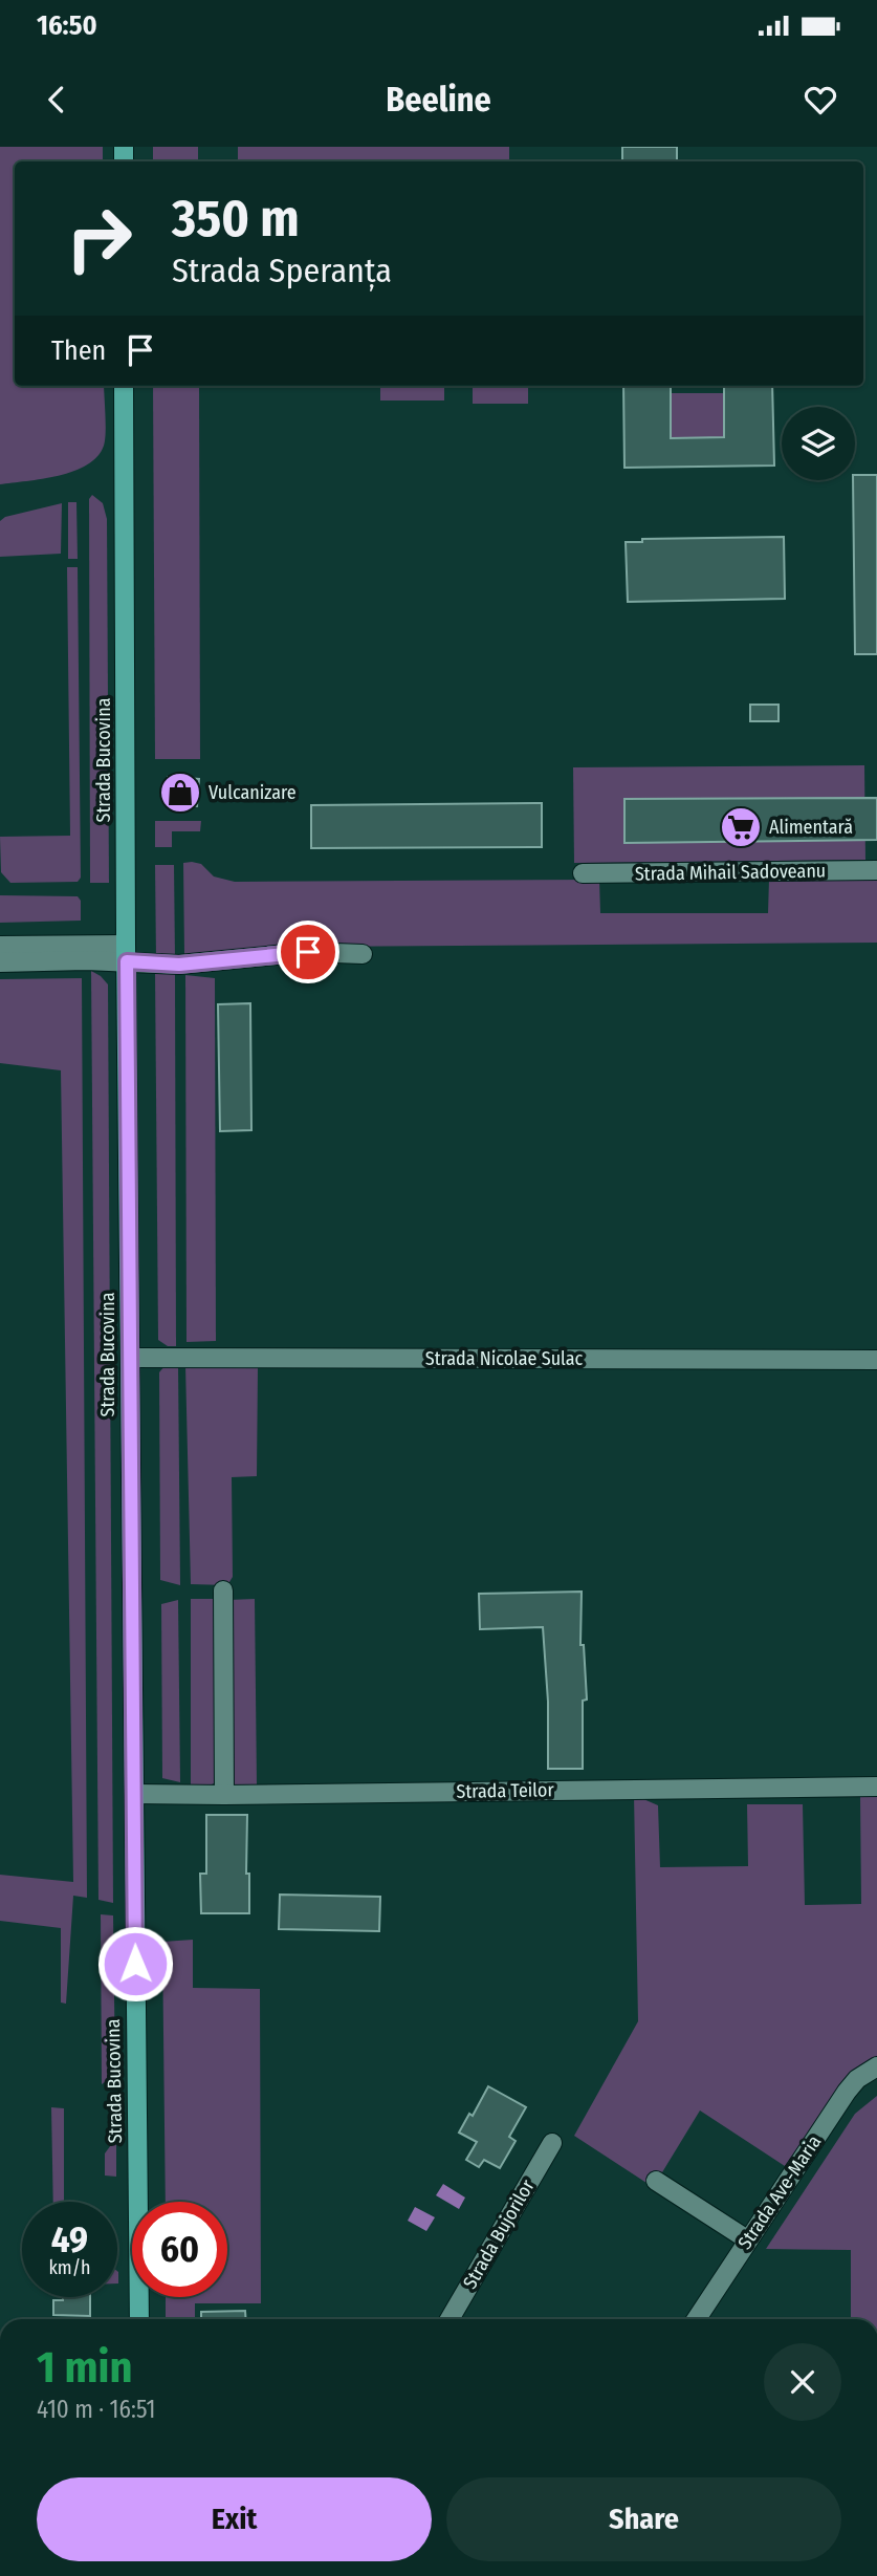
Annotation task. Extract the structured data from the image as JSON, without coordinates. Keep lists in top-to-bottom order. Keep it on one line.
{"streets":{"main road":["Strada Bucovina"],"street":["Strada Mihail Sadoveanu","Strada Nicolae Sulac","Strada Teilor","Strada Ave-Maria","Strada Bujorilor"]},"crossings":[["Strada Bucovina","Strada Nicolae Sulac"],["Strada Bucovina","Strada Teilor"]],"places":{"shop":["Vulcanizare"],"supermarket":["Alimentară"]},"page":{"status":"16:50","header":"Beeline","turn":["350 m","Strada Speranța"],"then":"Then","speed":"49 km/h","limit":"60","heading":["1 min","410 m · 16:51"],"buttons":["Exit","Share"]}}
